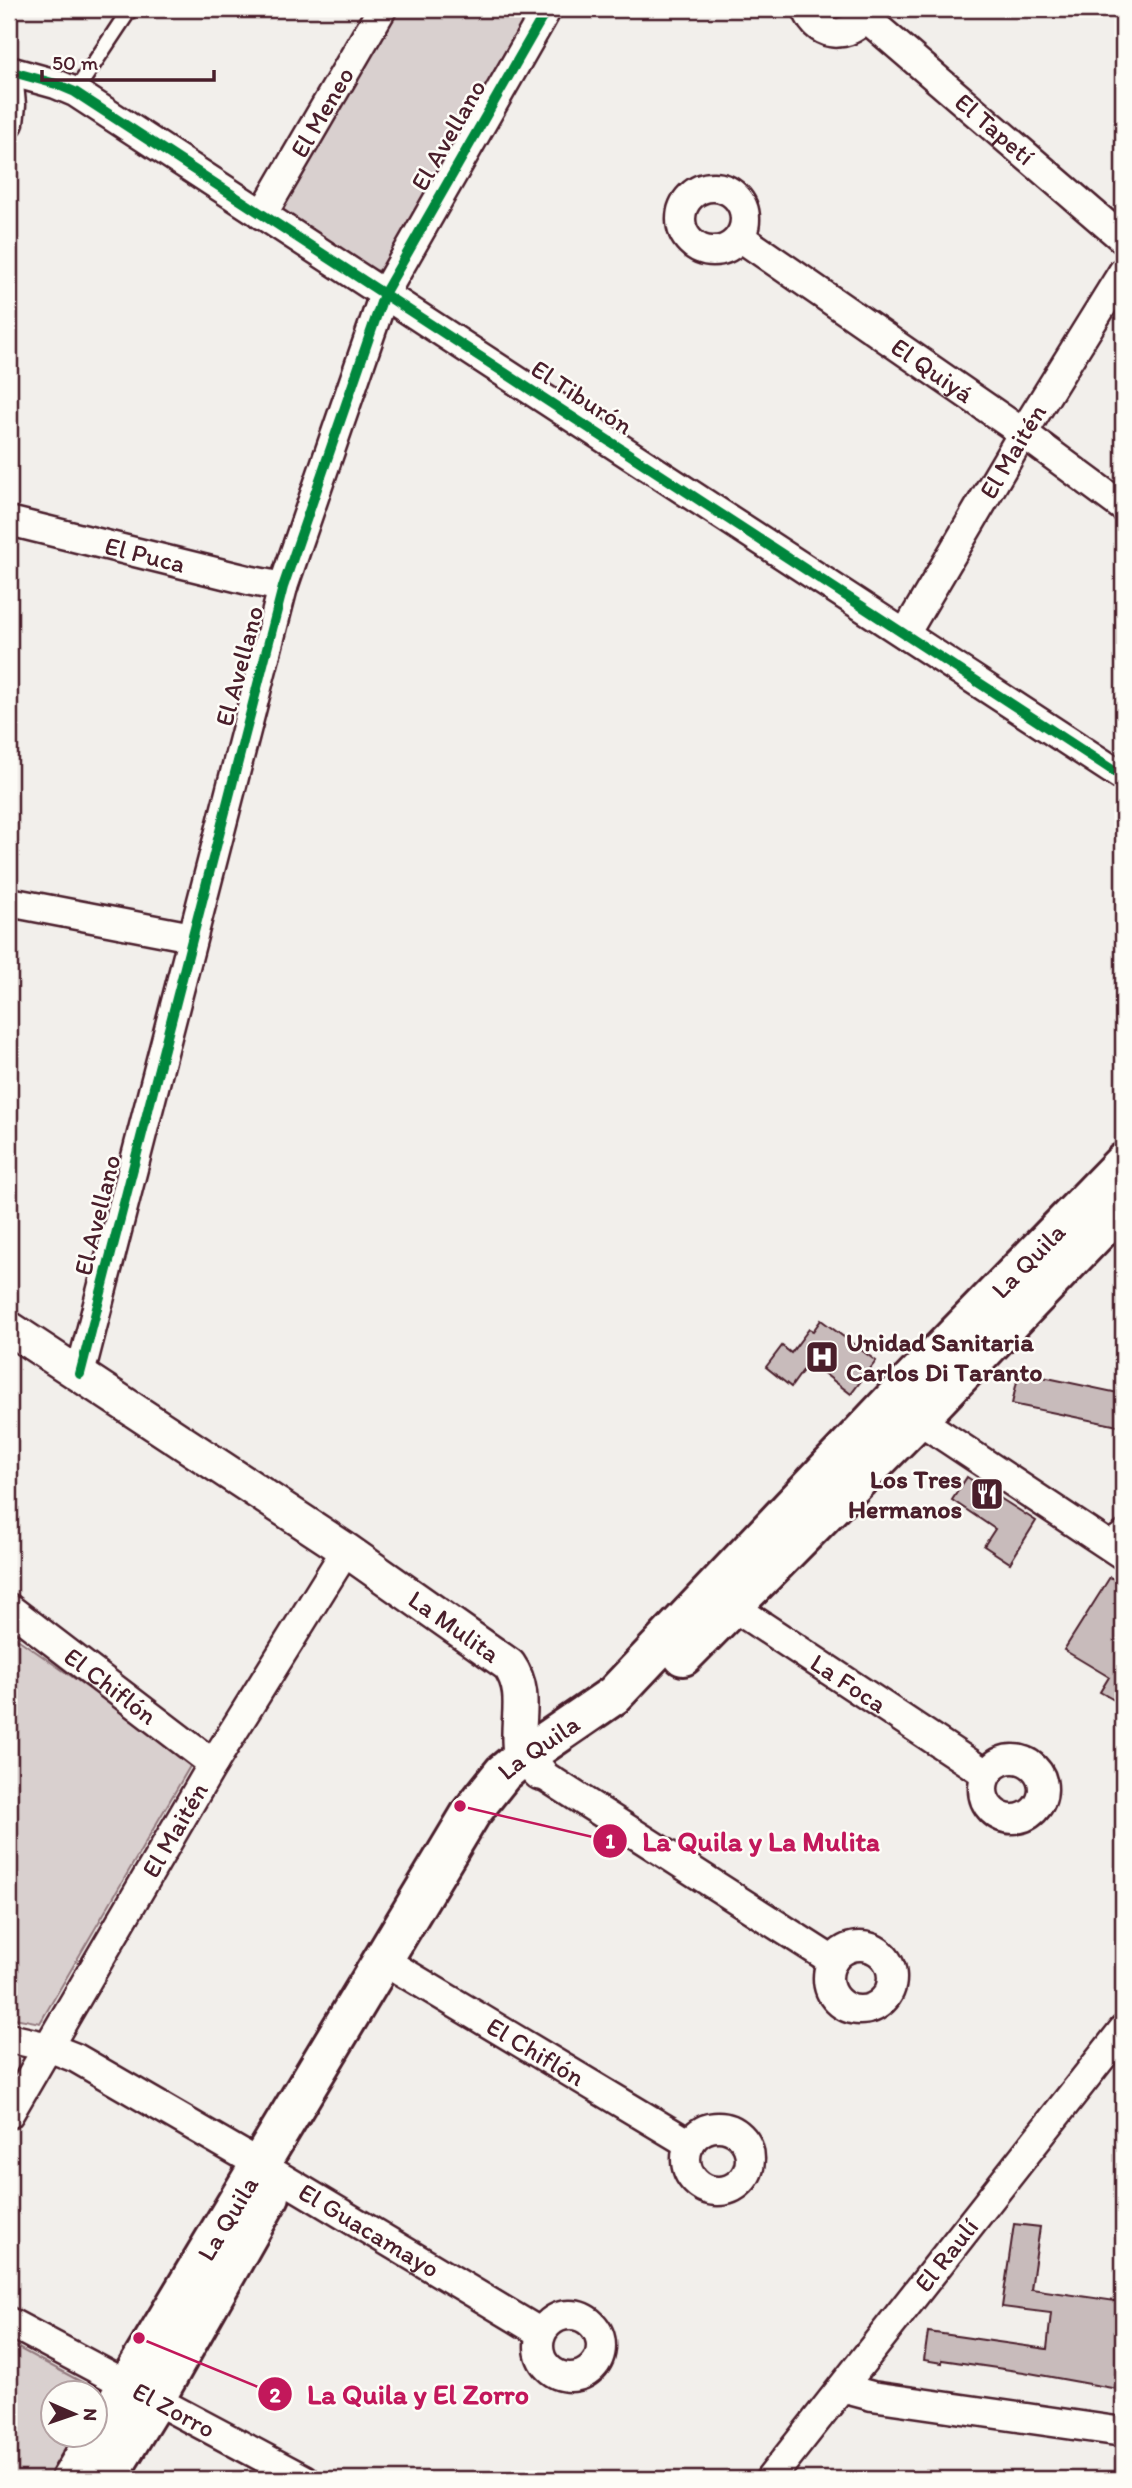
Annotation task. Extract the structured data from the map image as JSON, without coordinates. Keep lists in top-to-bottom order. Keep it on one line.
{"streets":{"main road":["La Quila"],"street":["El Meneo","El Tapetí","El Avellano","El Quiyá","El Tiburón","El Maitén","El Puca","La Mulita","La Foca","El Chiflón","El Guacamayo","El Raulí","El Zorro"]},"crossings":[["El Meneo","El Tiburón"],["El Avellano","El Tiburón"],["El Avellano","El Puca"],["El Avellano","La Mulita"],["El Quiyá","El Maitén"],["El Tiburón","El Maitén"],["El Maitén","La Mulita"],["El Maitén","El Chiflón"],["El Maitén","El Guacamayo"],["La Quila","La Mulita"],["La Quila","La Foca"],["La Quila","El Chiflón"],["La Quila","El Guacamayo"],["La Quila","El Zorro"]],"places":{"hospital":["Unidad Sanitaria Carlos Di Taranto"],"restaurant":["Los Tres Hermanos"],"other":["La Quila y La Mulita","La Quila y El Zorro"]},"scale_bar":"50 m","north":"right"}
